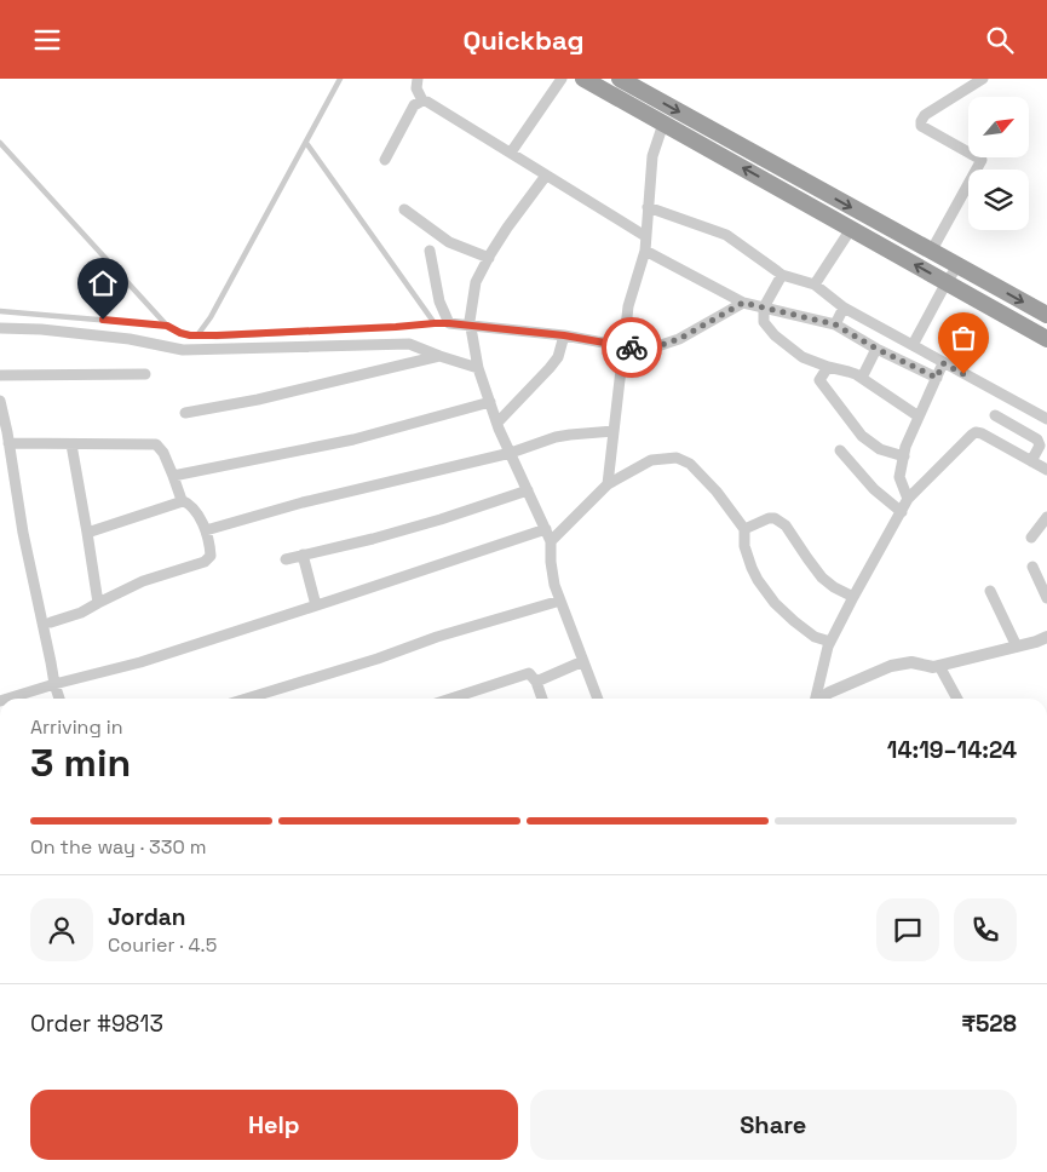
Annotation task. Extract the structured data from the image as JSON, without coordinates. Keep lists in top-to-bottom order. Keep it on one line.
{"north":"top right","page":{"header":"Quickbag","heading":["3 min","Arriving in","14:19–14:24"],"panel":["Jordan","Courier · 4.5","Order #9813","₹528"],"bar":"On the way · 330 m","buttons":["Help","Share"]}}
